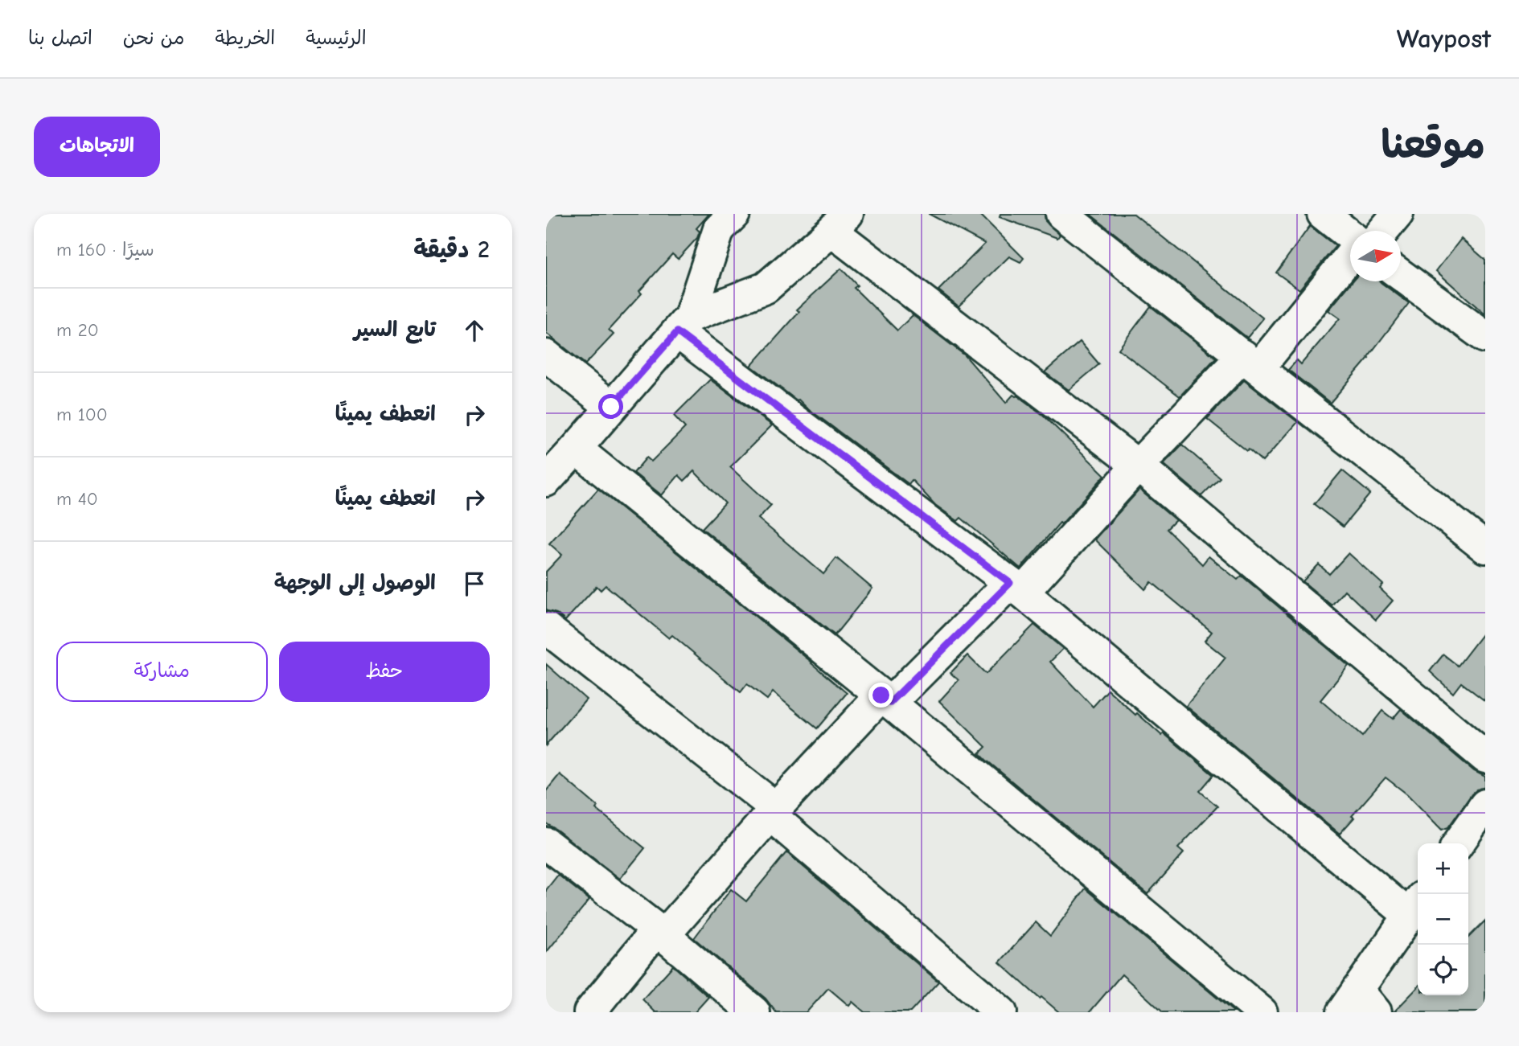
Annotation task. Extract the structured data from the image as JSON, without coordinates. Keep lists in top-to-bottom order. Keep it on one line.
{"north":"right","page":{"header":"Waypost","nav":["الرئيسية","الخريطة","من نحن","اتصل بنا"],"title":"موقعنا","buttons":["الاتجاهات",["حفظ","مشاركة"]],"heading":["2 دقيقة","سيرًا · 160 m"],"list":[["تابع السير","20 m"],["انعطف يمينًا","100 m"],["انعطف يمينًا","40 m"],"الوصول إلى الوجهة"],"map_buttons":["+","−"]}}
